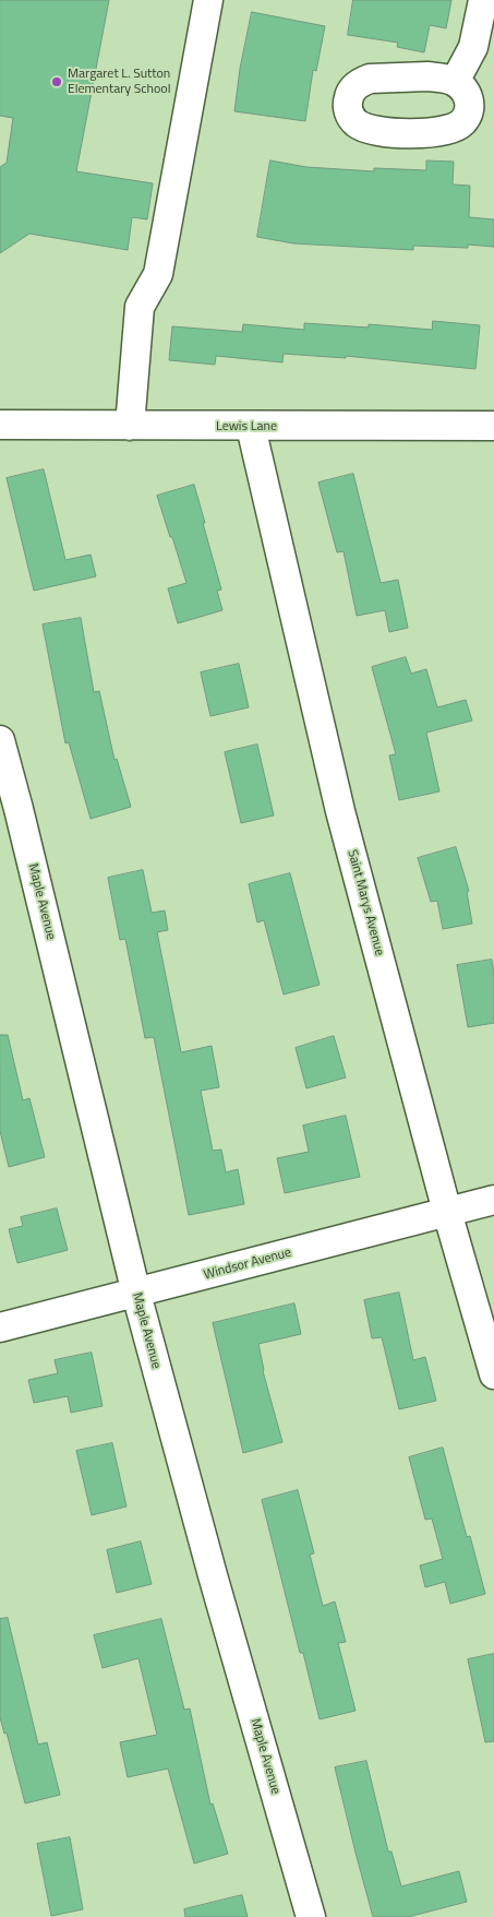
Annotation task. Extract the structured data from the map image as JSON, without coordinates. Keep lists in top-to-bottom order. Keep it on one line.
{"streets":{"street":["Lewis Lane","Maple Avenue","Saint Marys Avenue","Windsor Avenue"]},"crossings":[["Lewis Lane","Saint Marys Avenue"],["Maple Avenue","Windsor Avenue"],["Saint Marys Avenue","Windsor Avenue"]],"places":["Margaret L. Sutton Elementary School"]}
